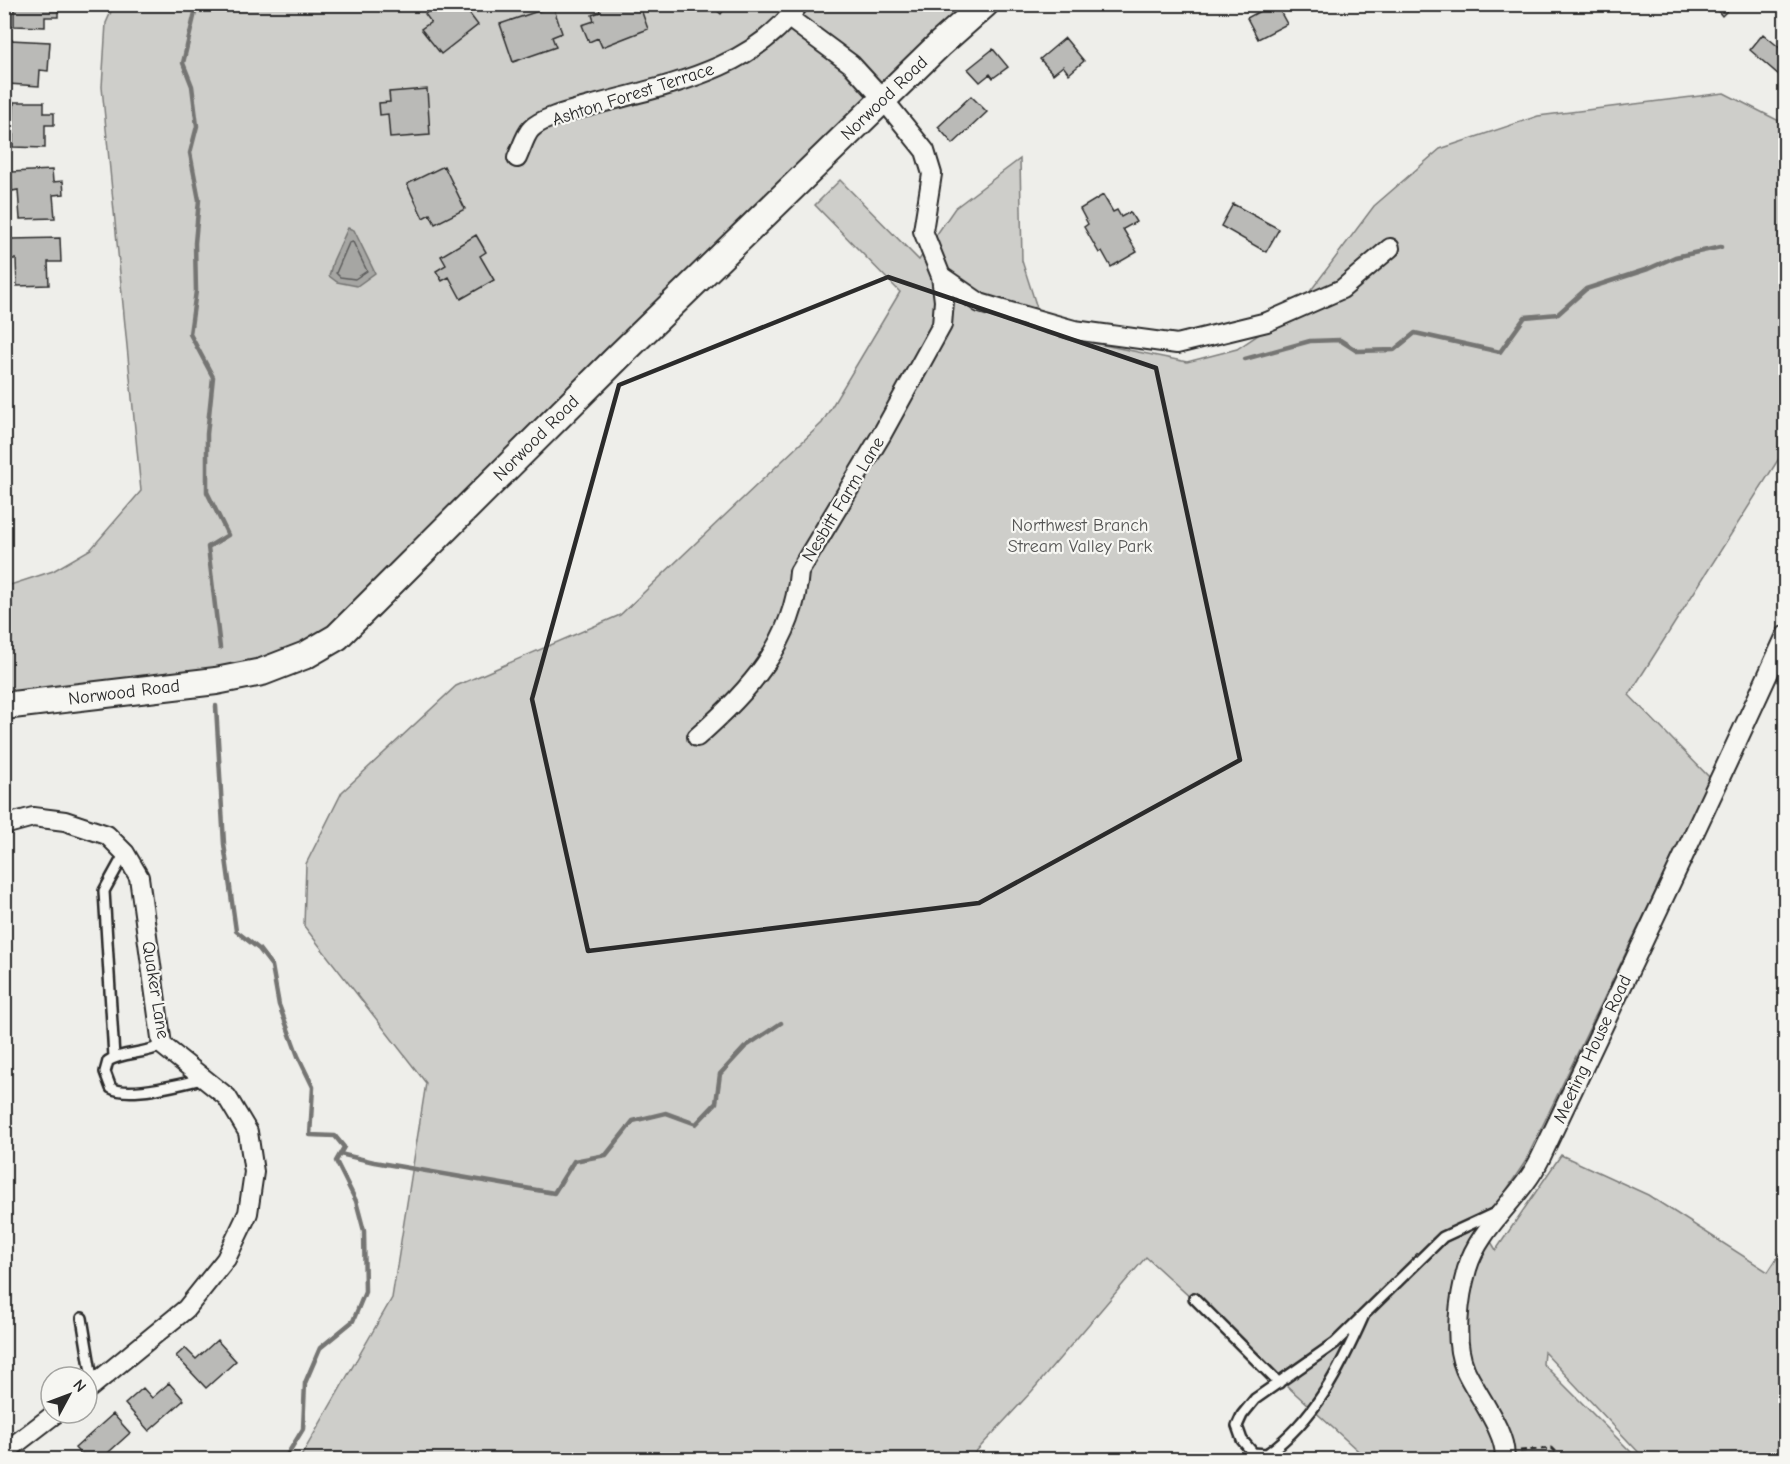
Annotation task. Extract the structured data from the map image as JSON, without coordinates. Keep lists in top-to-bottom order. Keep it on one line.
{"streets":{"street":["Ashton Forest Terrace","Norwood Road","Nesbitt Farm Lane","Quaker Lane","Meeting House Road"]},"crossings":[["Ashton Forest Terrace","Norwood Road"],["Ashton Forest Terrace","Nesbitt Farm Lane"],["Norwood Road","Nesbitt Farm Lane"]],"parks":["Northwest Branch Stream Valley Park"],"north":"top right"}
